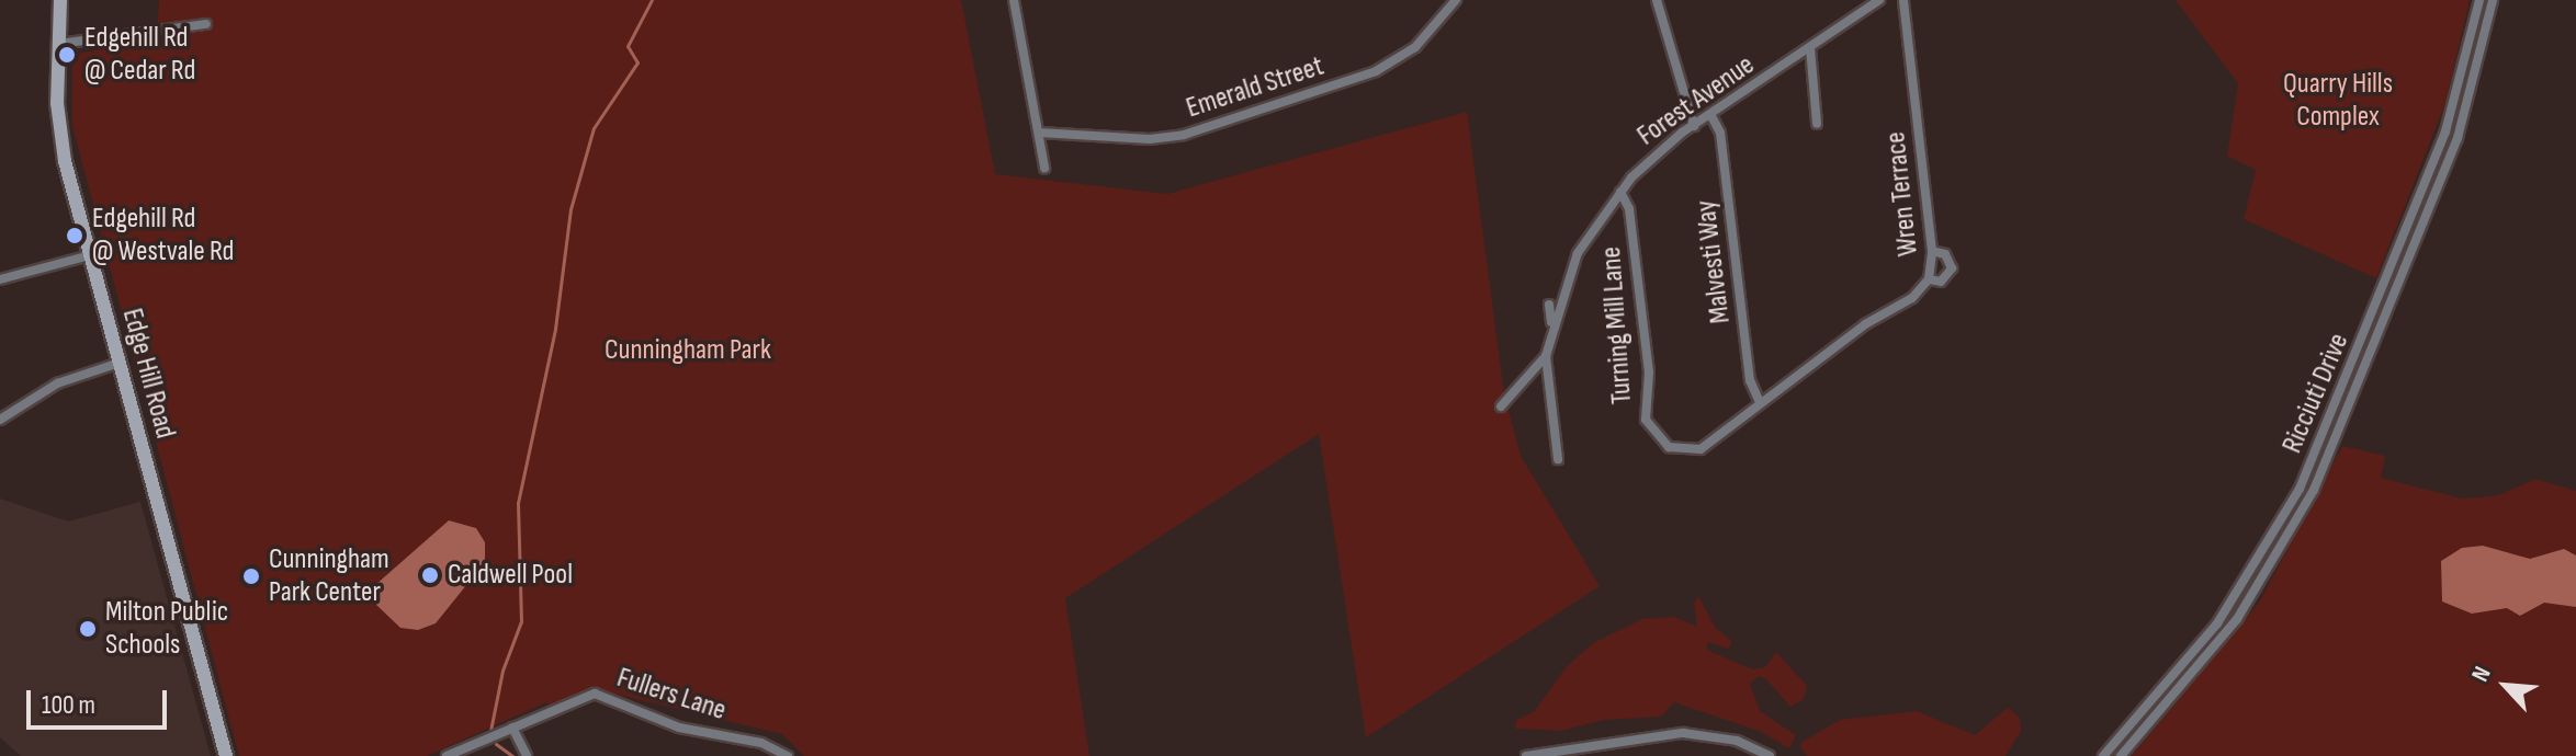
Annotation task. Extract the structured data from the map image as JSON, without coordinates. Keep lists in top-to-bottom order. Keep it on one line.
{"streets":{"street":["Emerald Street","Forest Avenue","Wren Terrace","Malvesti Way","Turning Mill Lane","Edge Hill Road","Ricciuti Drive","Fullers Lane"]},"crossings":[["Forest Avenue","Malvesti Way"],["Forest Avenue","Turning Mill Lane"],["Wren Terrace","Malvesti Way"],["Wren Terrace","Turning Mill Lane"],["Malvesti Way","Turning Mill Lane"]],"parks":["Quarry Hills Complex","Cunningham Park"],"places":["Edgehill Rd @ Cedar Rd","Edgehill Rd @ Westvale Rd","Caldwell Pool","Cunningham Park Center","Milton Public Schools"],"scale_bar":"100 m","north":"top left"}
